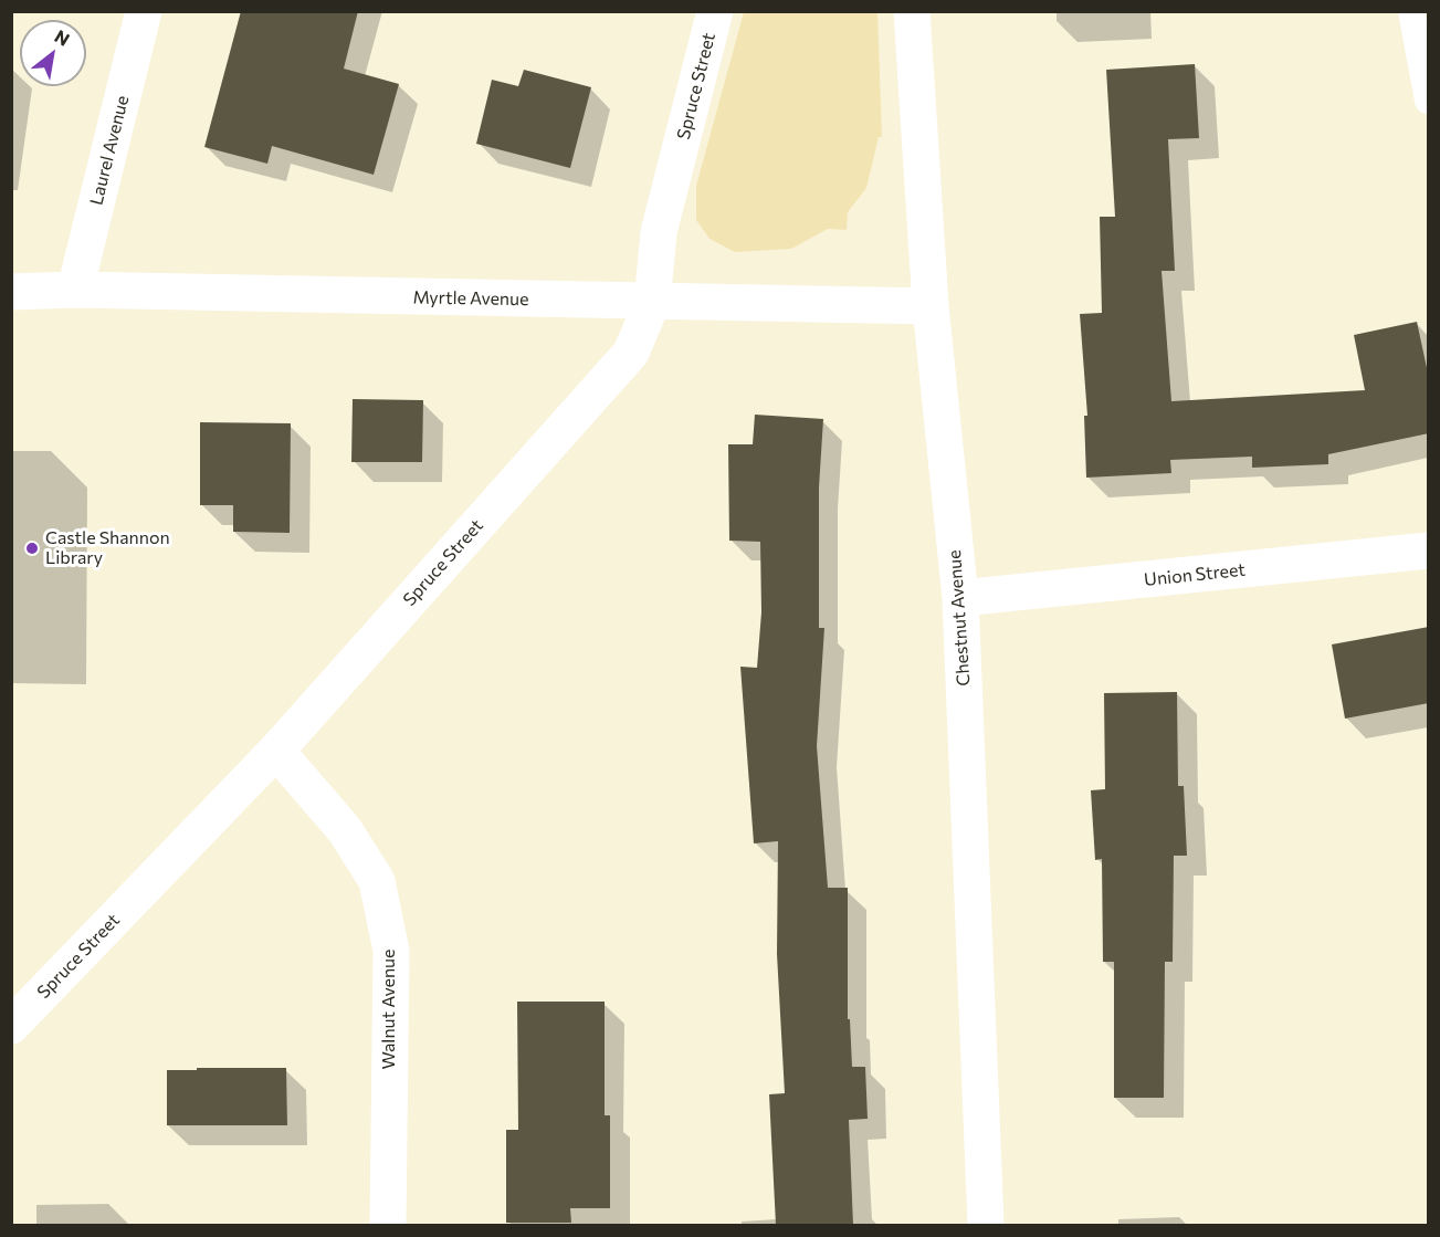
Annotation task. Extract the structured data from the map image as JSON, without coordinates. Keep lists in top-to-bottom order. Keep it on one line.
{"streets":{"street":["Spruce Street","Laurel Avenue","Myrtle Avenue","Union Street","Chestnut Avenue","Walnut Avenue"]},"crossings":[["Spruce Street","Myrtle Avenue"],["Spruce Street","Walnut Avenue"],["Laurel Avenue","Myrtle Avenue"],["Myrtle Avenue","Chestnut Avenue"],["Union Street","Chestnut Avenue"]],"places":["Castle Shannon Library"],"north":"top right"}
